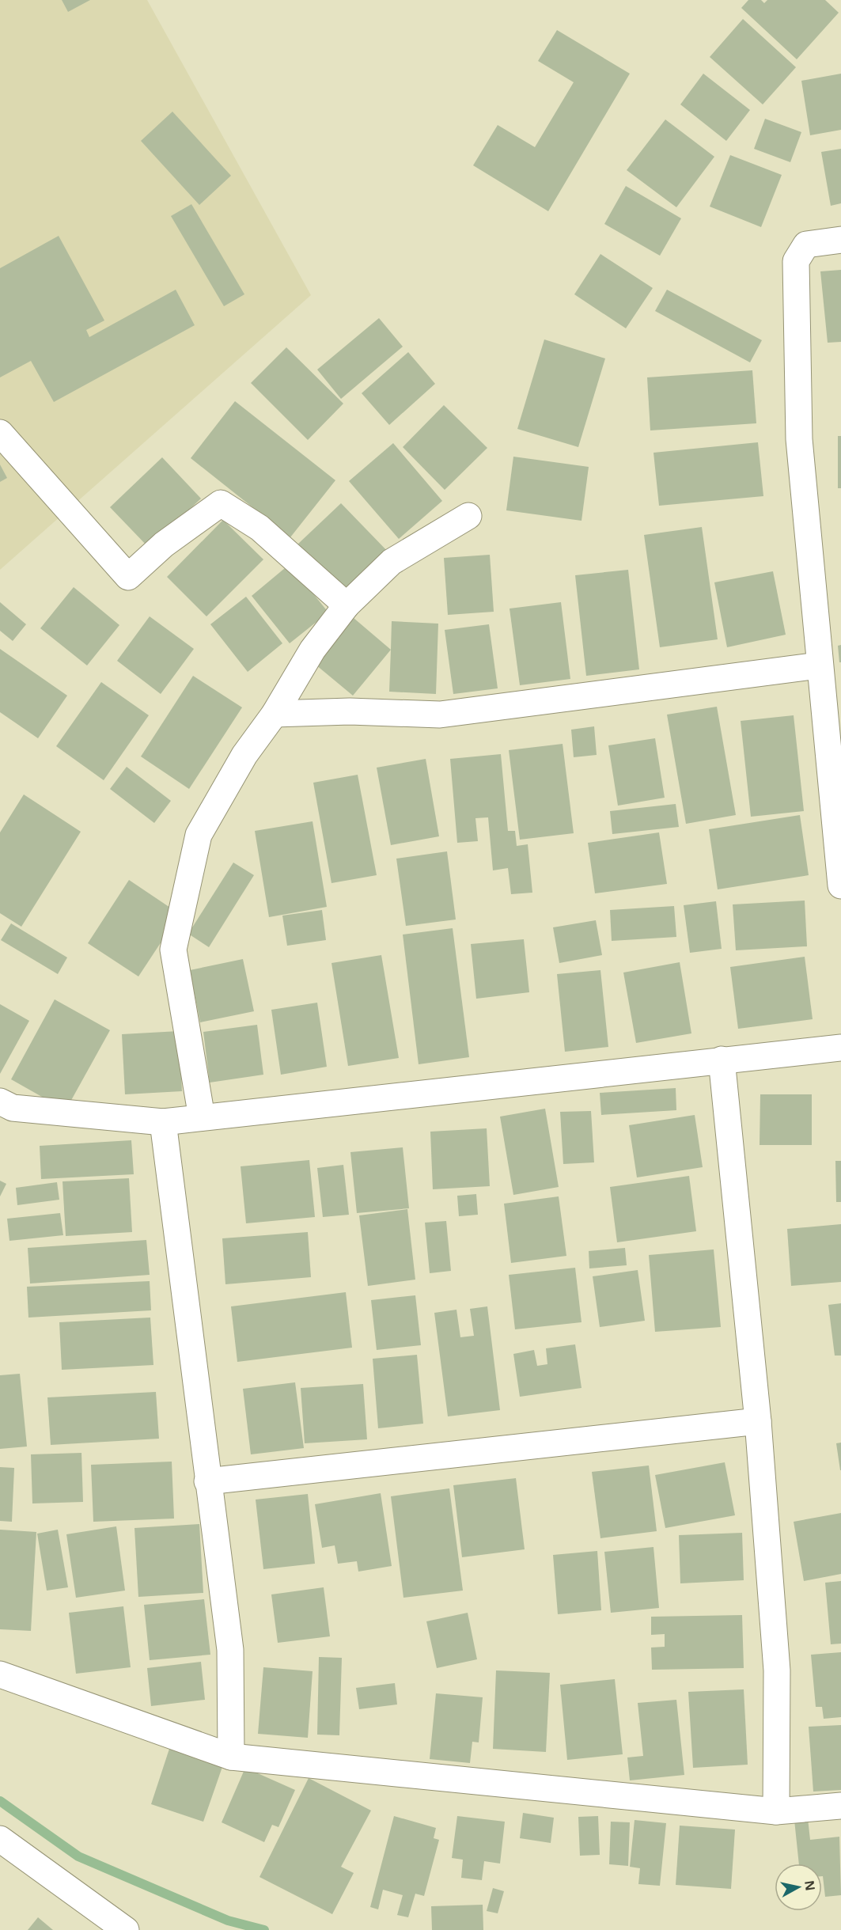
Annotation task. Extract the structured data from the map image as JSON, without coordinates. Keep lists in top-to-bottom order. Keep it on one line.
{"north":"right"}
